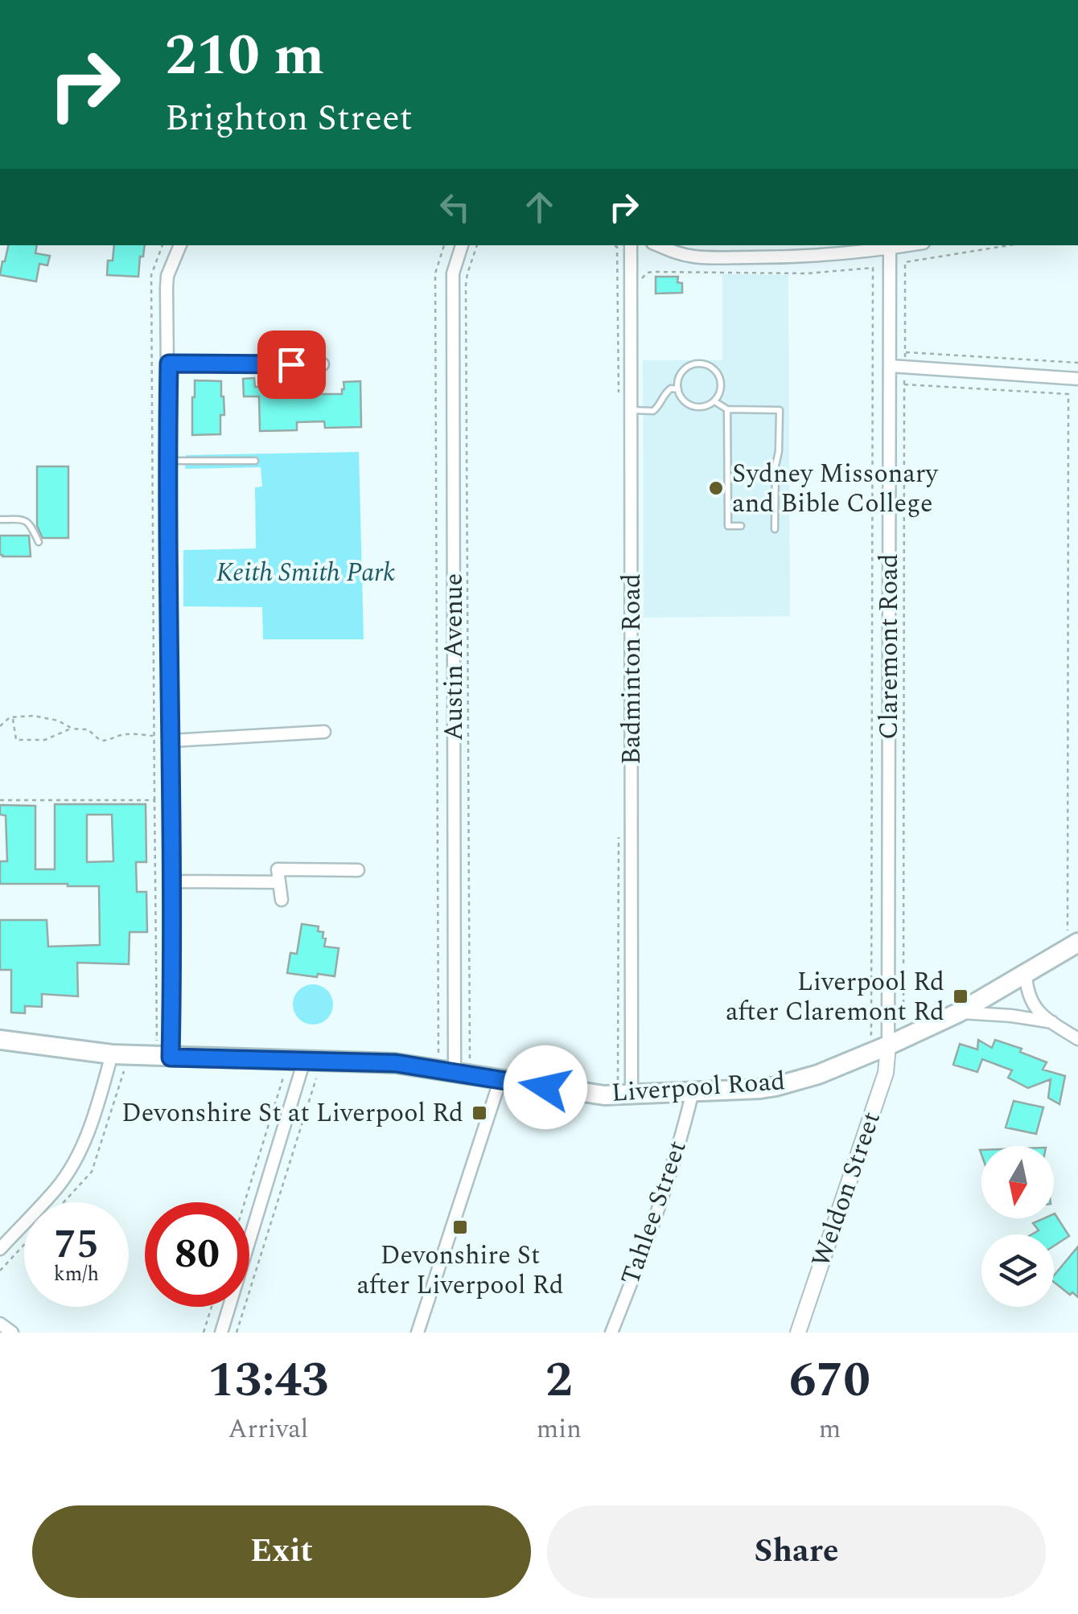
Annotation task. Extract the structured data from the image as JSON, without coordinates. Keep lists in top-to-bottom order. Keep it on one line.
{"streets":{"highway":["Liverpool Road"],"street":["Claremont Road","Austin Avenue","Badminton Road","Weldon Street","Tahlee Street"]},"crossings":[["Claremont Road","Liverpool Road"],["Claremont Road","Weldon Street"],["Austin Avenue","Liverpool Road"],["Badminton Road","Liverpool Road"],["Liverpool Road","Weldon Street"],["Liverpool Road","Tahlee Street"]],"parks":["Keith Smith Park"],"places":{"other":["Sydney Missonary and Bible College"],"transit":["Liverpool Rd after Claremont Rd","Devonshire St at Liverpool Rd","Devonshire St after Liverpool Rd"]},"north":"bottom","page":{"turn":["210 m","Brighton Street"],"speed":"75 km/h","limit":"80","eta":["13:43","Arrival","2","min","670","m"],"buttons":["Exit","Share"]}}
